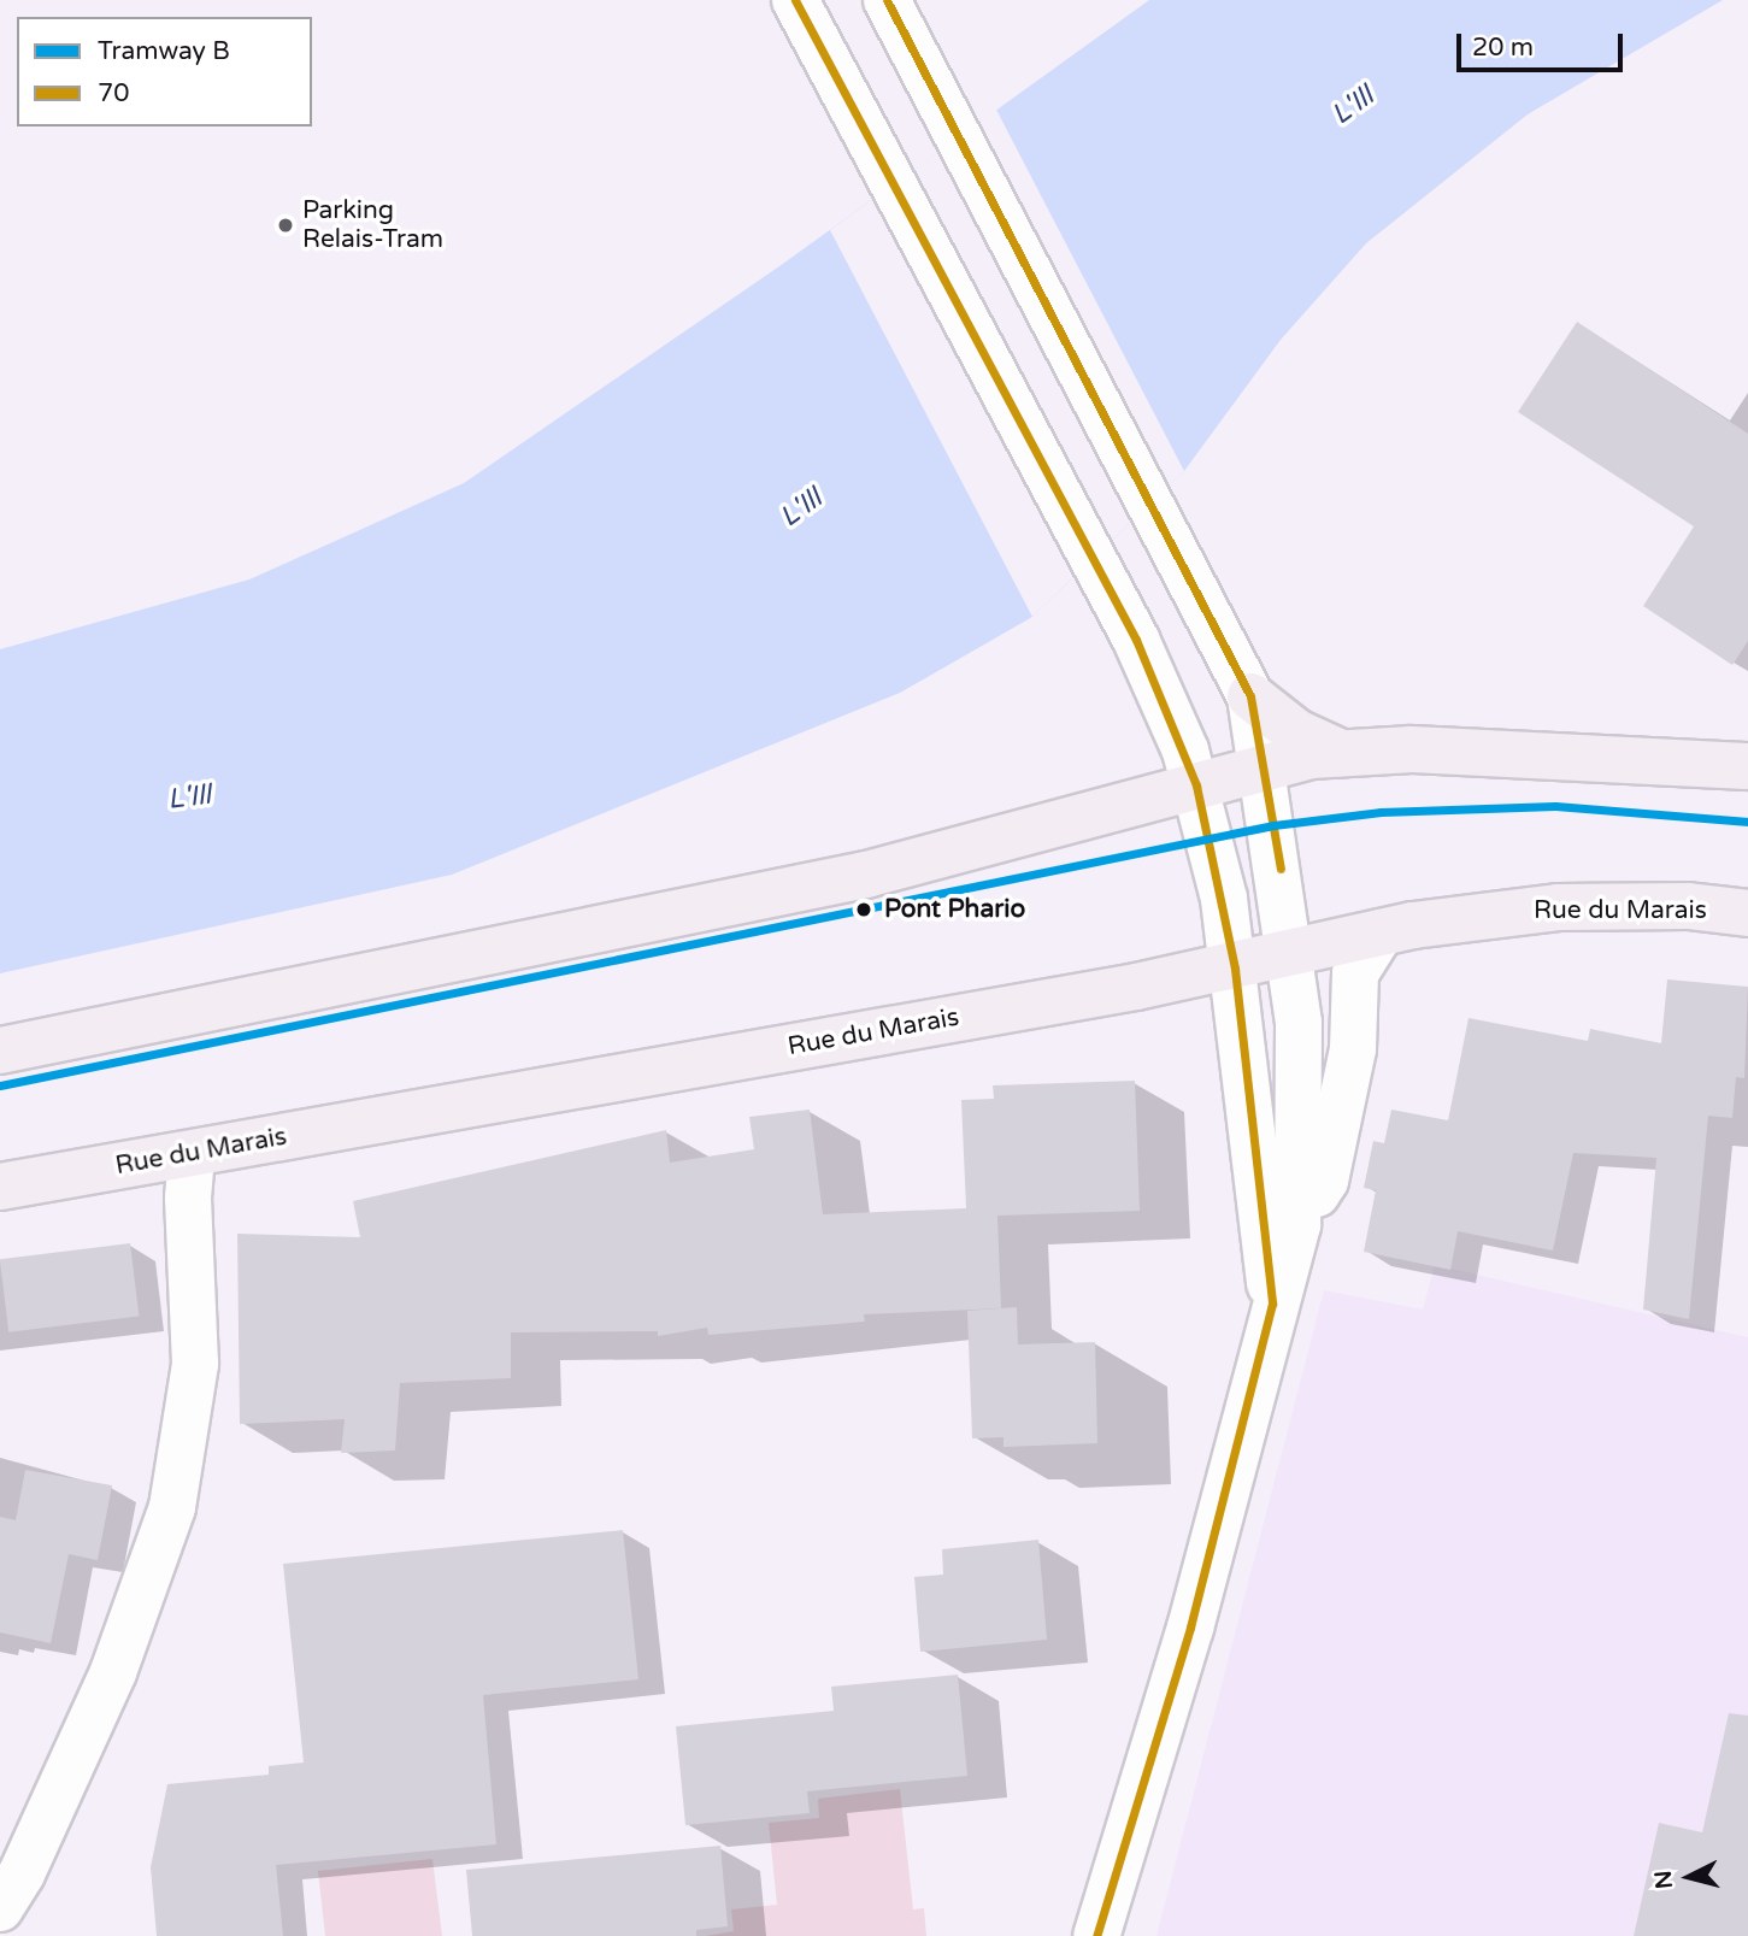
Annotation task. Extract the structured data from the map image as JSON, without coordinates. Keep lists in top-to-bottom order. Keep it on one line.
{"streets":{"main road":["Rue du Marais"]},"water":["L'Ill"],"places":["Parking Relais-Tram","Pont Phario"],"lines":["transit line 70","tram line B"],"legend":["Tramway B","70"],"scale_bar":"20 m","north":"left"}
